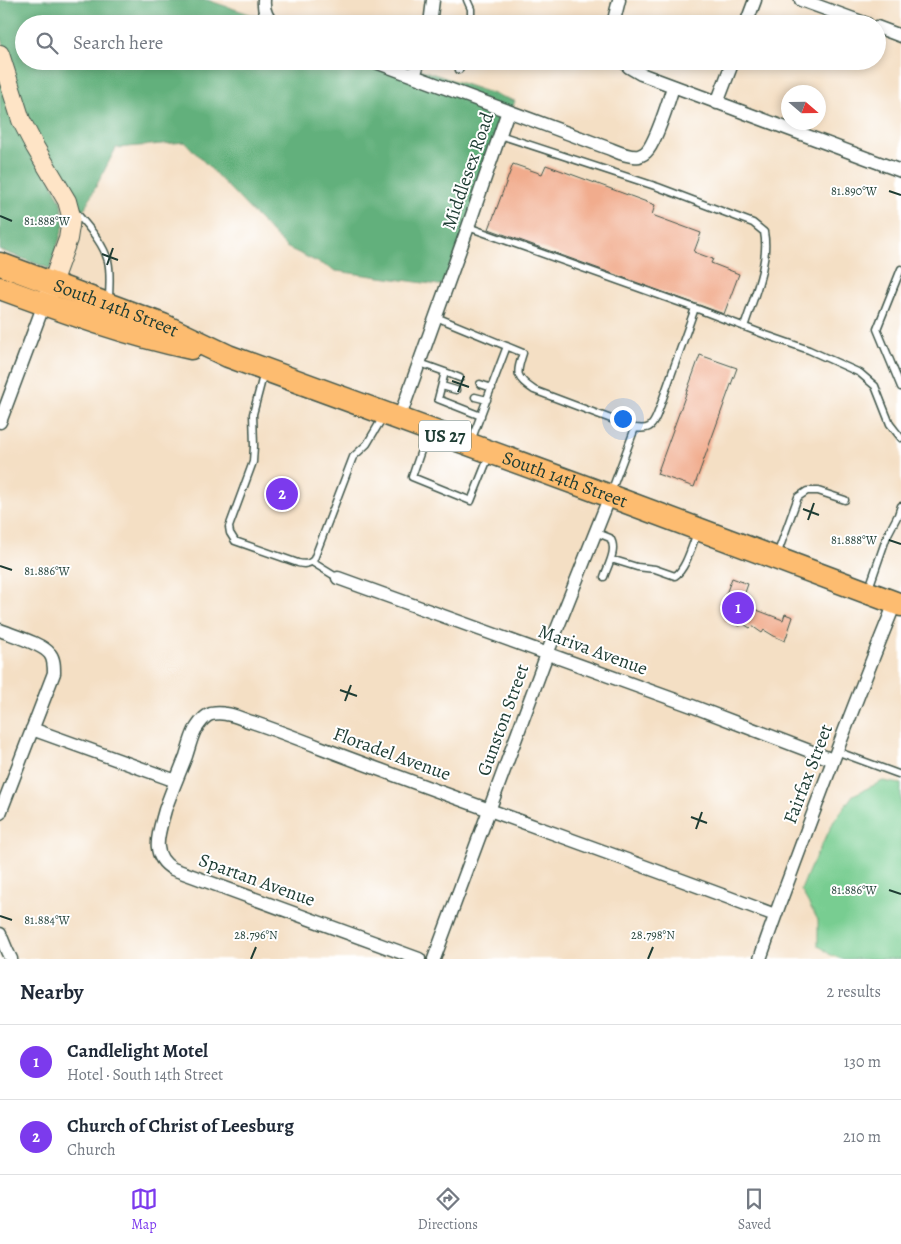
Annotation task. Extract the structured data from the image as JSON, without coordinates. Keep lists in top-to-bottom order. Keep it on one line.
{"streets":{"highway":["South 14th Street","US 27"],"street":["Middlesex Road","Mariva Avenue","Gunston Street","Floradel Avenue","Fairfax Street","Spartan Avenue"]},"crossings":[["Middlesex Road","South 14th Street"],["South 14th Street","Gunston Street"],["South 14th Street","Fairfax Street"],["Mariva Avenue","Gunston Street"],["Mariva Avenue","Fairfax Street"],["Gunston Street","Floradel Avenue"],["Floradel Avenue","Fairfax Street"],["Floradel Avenue","Spartan Avenue"]],"north":"right","page":{"search":"Search here","pins":["2","1"],"heading":["Nearby","2 results"],"list":[{"mark":"1","name":"Candlelight Motel","note":"Hotel · South 14th Street","value":"130 m"},{"mark":"2","name":"Church of Christ of Leesburg","note":"Church","value":"210 m"}],"nav":["Map","Directions","Saved"]},"coordinates":["81.890°W","81.888°W","81.886°W","81.884°W","28.796°N","28.798°N"]}
